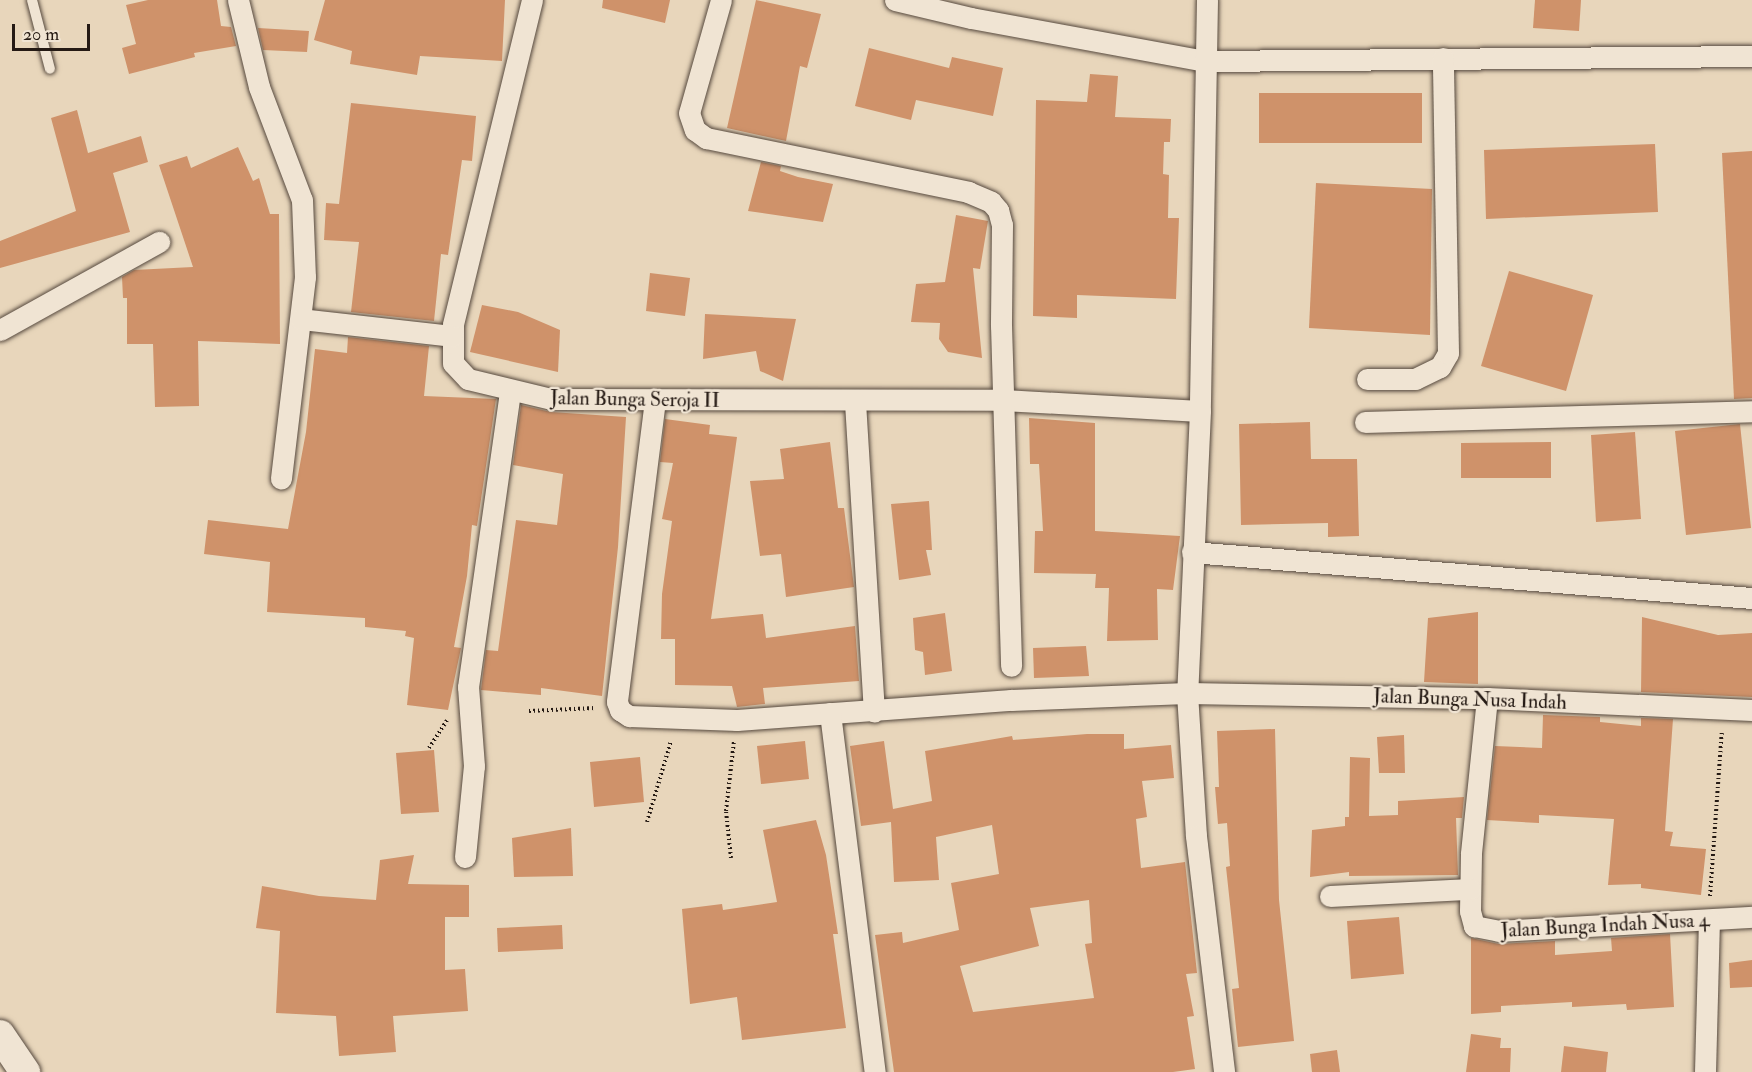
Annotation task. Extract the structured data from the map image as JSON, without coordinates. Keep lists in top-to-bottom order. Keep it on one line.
{"streets":{"street":["Jalan Bunga Seroja II","Jalan Bunga Nusa Indah","Jalan Bunga Indah Nusa 4"]},"crossings":[["Jalan Bunga Nusa Indah","Jalan Bunga Indah Nusa 4"]],"scale_bar":"20 m"}
